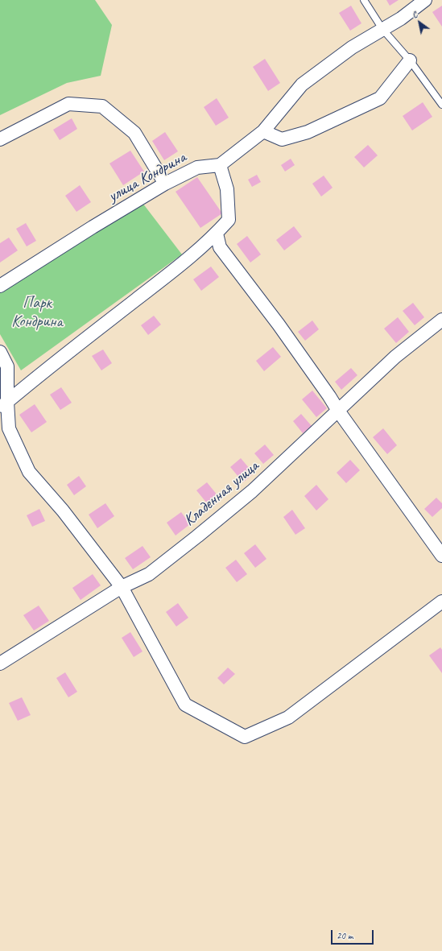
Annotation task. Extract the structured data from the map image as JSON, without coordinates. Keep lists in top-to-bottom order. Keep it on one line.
{"streets":{"street":["улица Кондрина","Кладенная улица"]},"parks":["Парк Кондрина"],"scale_bar":"20 m","north":"top left"}
